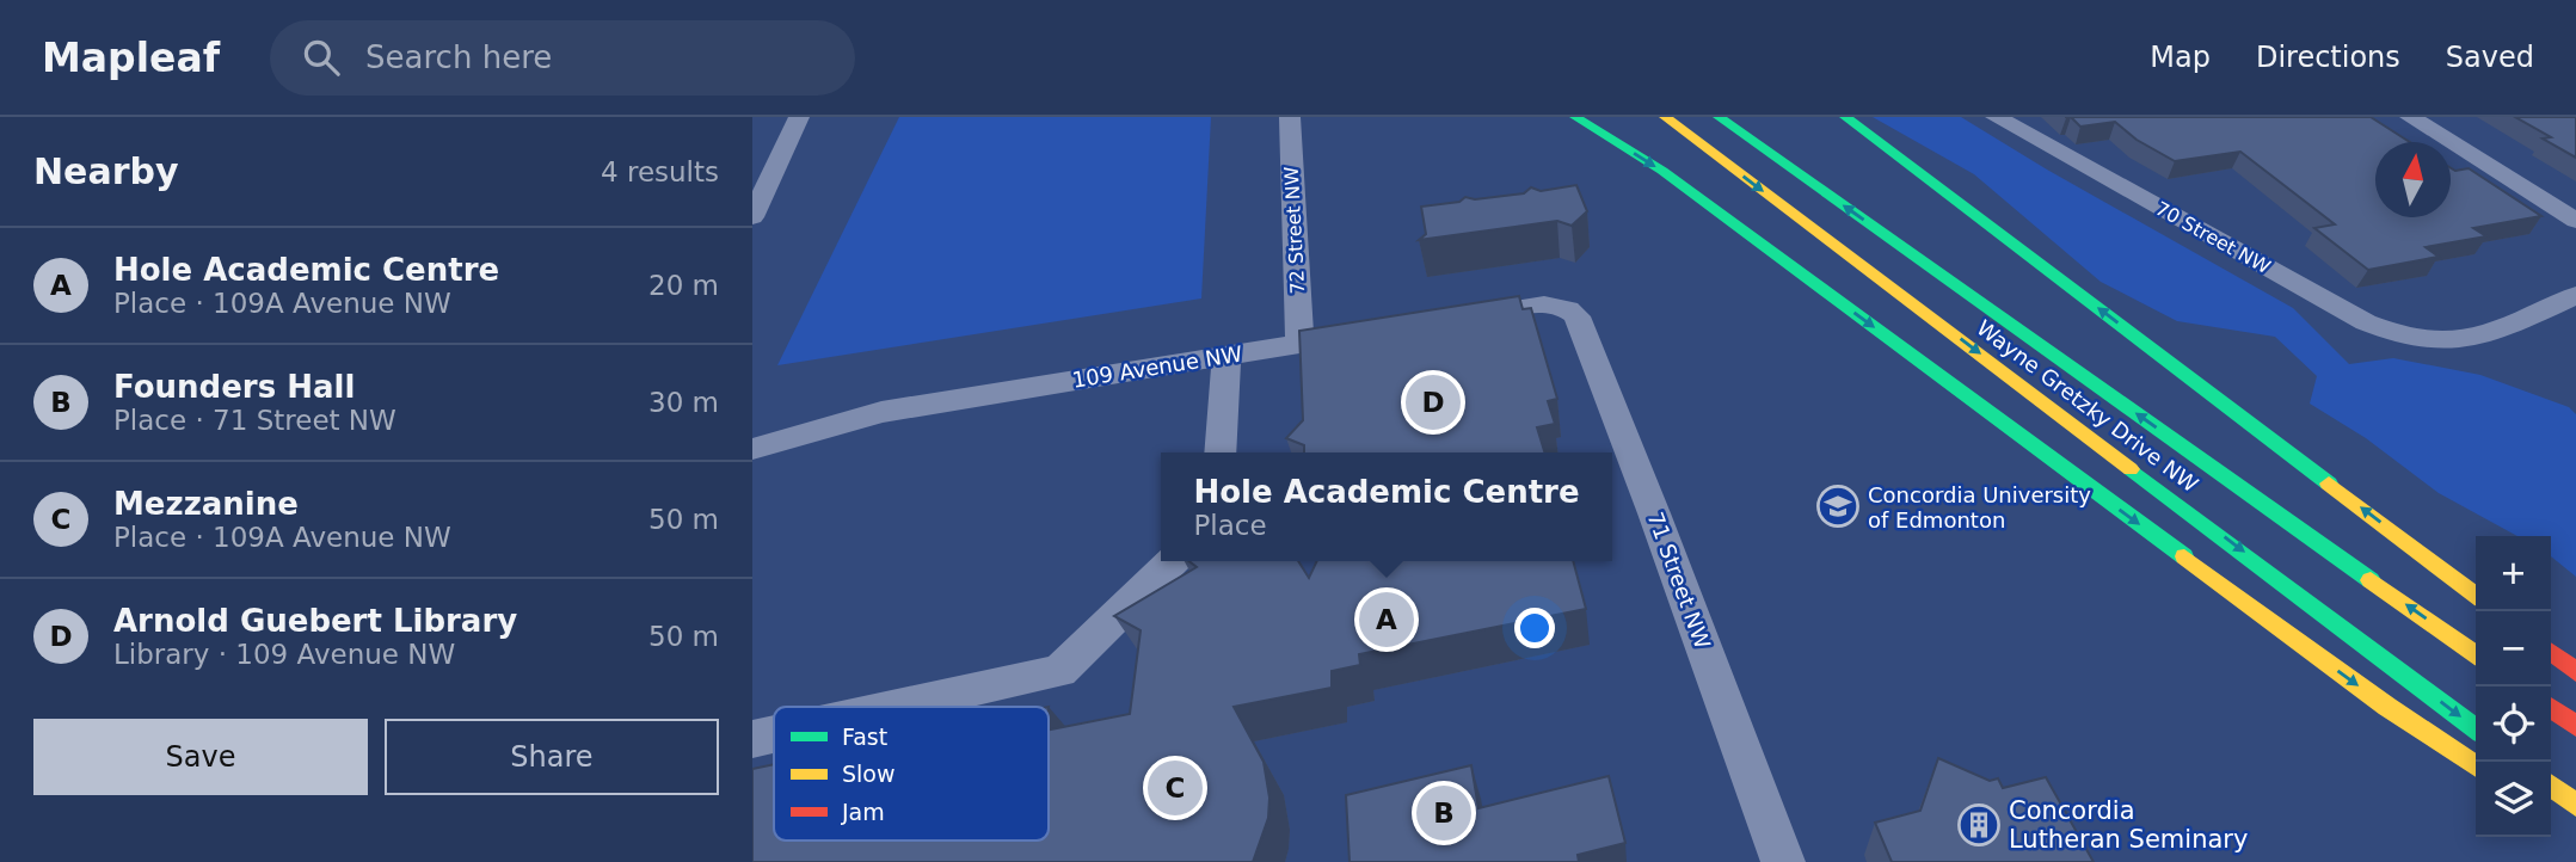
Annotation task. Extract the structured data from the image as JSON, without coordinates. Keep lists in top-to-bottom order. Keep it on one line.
{"streets":{"main road":["Wayne Gretzky Drive NW"],"street":["72 Street NW","70 Street NW","109 Avenue NW","71 Street NW"]},"crossings":[["72 Street NW","109 Avenue NW"]],"places":{"school or university":["Concordia University of Edmonton"],"building":["Concordia Lutheran Seminary"]},"legend":["Fast","Slow","Jam"],"north":"top","page":{"header":"Mapleaf","search":"Search here","nav":["Map","Directions","Saved"],"heading":["Nearby","4 results"],"list":[{"mark":"A","name":"Hole Academic Centre","note":"Place · 109A Avenue NW","value":"20 m"},{"mark":"B","name":"Founders Hall","note":"Place · 71 Street NW","value":"30 m"},{"mark":"C","name":"Mezzanine","note":"Place · 109A Avenue NW","value":"50 m"},{"mark":"D","name":"Arnold Guebert Library","note":"Library · 109 Avenue NW","value":"50 m"}],"pins":["D","A","C","B"],"popup":["Hole Academic Centre","Place"],"map_buttons":["+","−"],"buttons":["Save","Share"]}}
